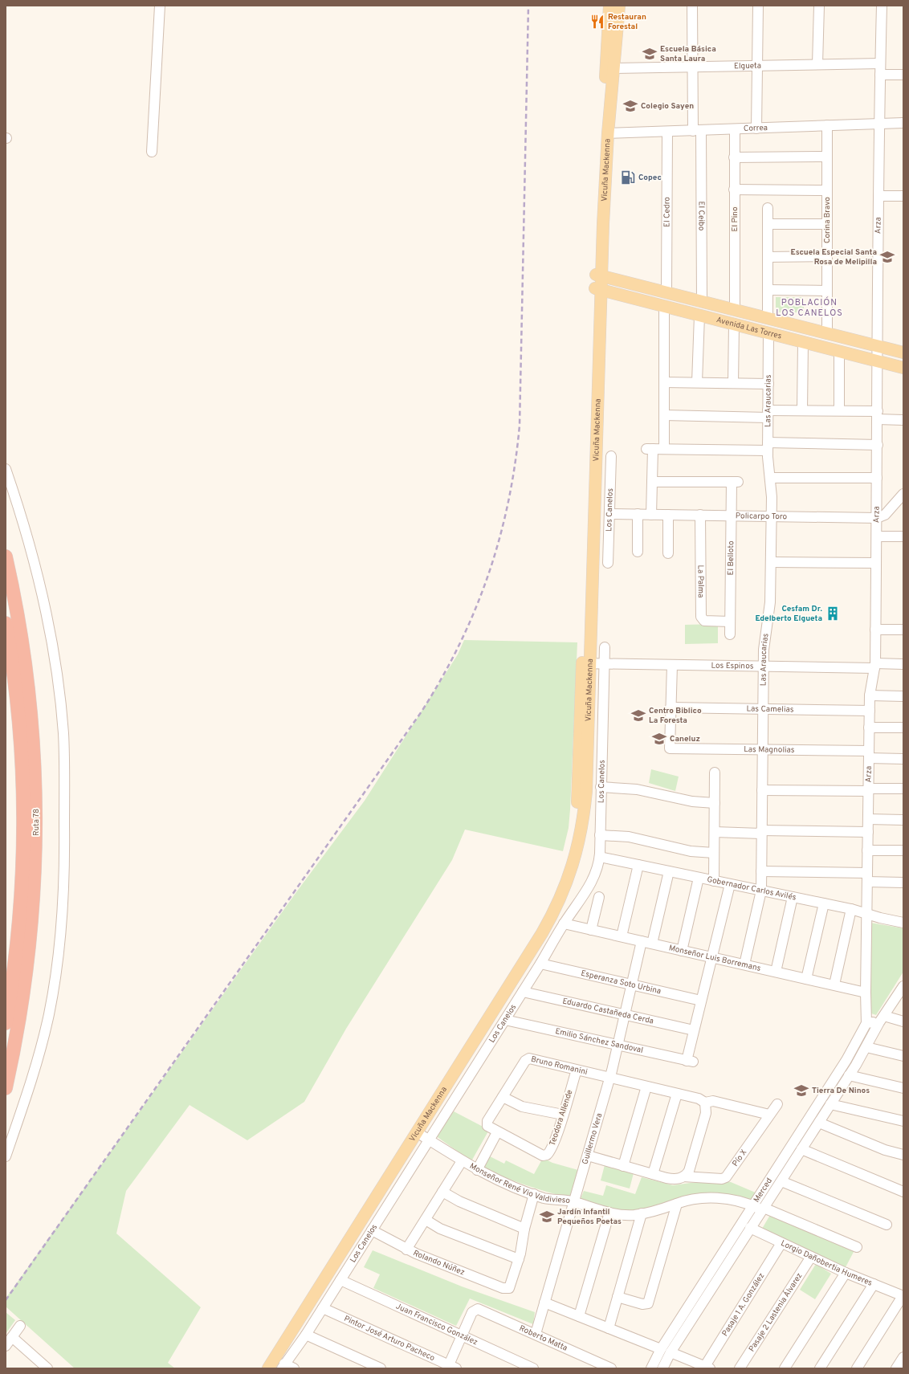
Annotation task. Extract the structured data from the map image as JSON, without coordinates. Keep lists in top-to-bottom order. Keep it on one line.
{"streets":{"highway":["Ruta 78"],"main road":["Vicuña Mackenna","Avenida Las Torres"],"street":["Elgueta","Correa","El Cedro","El Ceibo","El Pino","Corina Bravo","Arza","Las Araucarias","Los Canelos","Policarpo Toro","El Belloto","La Palma","Los Espinos","Las Camelias","Las Magnolias","Gobernador Carlos Avilés","Monseñor Luis Borremans","Esperanza Soto Urbina","Eduardo Castañeda Cerda","Emilio Sánchez Sandoval","Bruno Romanini","Teodora Allende","Guillermo Vera","Pío X","Monseñor René Vio Valdivieso","Merced","Rolando Núñez","Lorgio Dañobertia Humeres","Pasaje 1 A. González","Pasaje 2 Lastenia Álvarez","Juan Francisco González","Roberto Matta","Pintor José Arturo Pacheco"]},"crossings":[["Elgueta","Vicuña Mackenna"],["Elgueta","El Ceibo"],["Elgueta","Arza"],["Correa","Vicuña Mackenna"],["Correa","El Cedro"],["Correa","El Ceibo"],["Correa","El Pino"],["Correa","Corina Bravo"],["Correa","Arza"],["Vicuña Mackenna","Avenida Las Torres"],["Vicuña Mackenna","Los Espinos"],["Vicuña Mackenna","Monseñor René Vio Valdivieso"],["El Cedro","Avenida Las Torres"],["El Ceibo","Avenida Las Torres"],["El Pino","Avenida Las Torres"],["Corina Bravo","Avenida Las Torres"],["Arza","Avenida Las Torres"],["Arza","Policarpo Toro"],["Arza","Los Espinos"],["Arza","Las Camelias"],["Arza","Las Magnolias"],["Arza","Gobernador Carlos Avilés"],["Arza","Monseñor Luis Borremans"],["Arza","Merced"],["Avenida Las Torres","Las Araucarias"],["Las Araucarias","Policarpo Toro"],["Las Araucarias","Los Espinos"],["Las Araucarias","Las Camelias"],["Las Araucarias","Las Magnolias"],["Las Araucarias","Gobernador Carlos Avilés"],["Las Araucarias","Monseñor Luis Borremans"],["Los Canelos","Policarpo Toro"],["Los Canelos","Los Espinos"],["Los Canelos","Gobernador Carlos Avilés"],["Los Canelos","Monseñor Luis Borremans"],["Los Canelos","Esperanza Soto Urbina"],["Los Canelos","Eduardo Castañeda Cerda"],["Los Canelos","Emilio Sánchez Sandoval"],["Los Canelos","Monseñor René Vio Valdivieso"],["Los Canelos","Rolando Núñez"],["Los Canelos","Juan Francisco González"],["Los Canelos","Pintor José Arturo Pacheco"],["Policarpo Toro","El Belloto"],["Policarpo Toro","La Palma"],["El Belloto","La Palma"],["Las Camelias","Las Magnolias"],["Monseñor Luis Borremans","Guillermo Vera"],["Esperanza Soto Urbina","Guillermo Vera"],["Eduardo Castañeda Cerda","Emilio Sánchez Sandoval"],["Eduardo Castañeda Cerda","Guillermo Vera"],["Emilio Sánchez Sandoval","Guillermo Vera"],["Bruno Romanini","Teodora Allende"],["Bruno Romanini","Guillermo Vera"],["Guillermo Vera","Monseñor René Vio Valdivieso"],["Guillermo Vera","Roberto Matta"],["Monseñor René Vio Valdivieso","Merced"],["Merced","Lorgio Dañobertia Humeres"],["Lorgio Dañobertia Humeres","Pasaje 1 A. González"],["Lorgio Dañobertia Humeres","Pasaje 2 Lastenia Álvarez"],["Juan Francisco González","Roberto Matta"]],"districts":["POBLACIÓN LOS CANELOS"],"places":{"restaurant":["Restauran Forestal"],"school or university":["Escuela Básica Santa Laura","Colegio Sayen","Escuela Especial Santa Rosa de Melipilla","Centro Biblico La Foresta","Caneluz","Tierra De Ninos","Jardín Infantil Pequeños Poetas"],"fuel station":["Copec"],"building":["Cesfam Dr. Edelberto Elgueta"]}}
